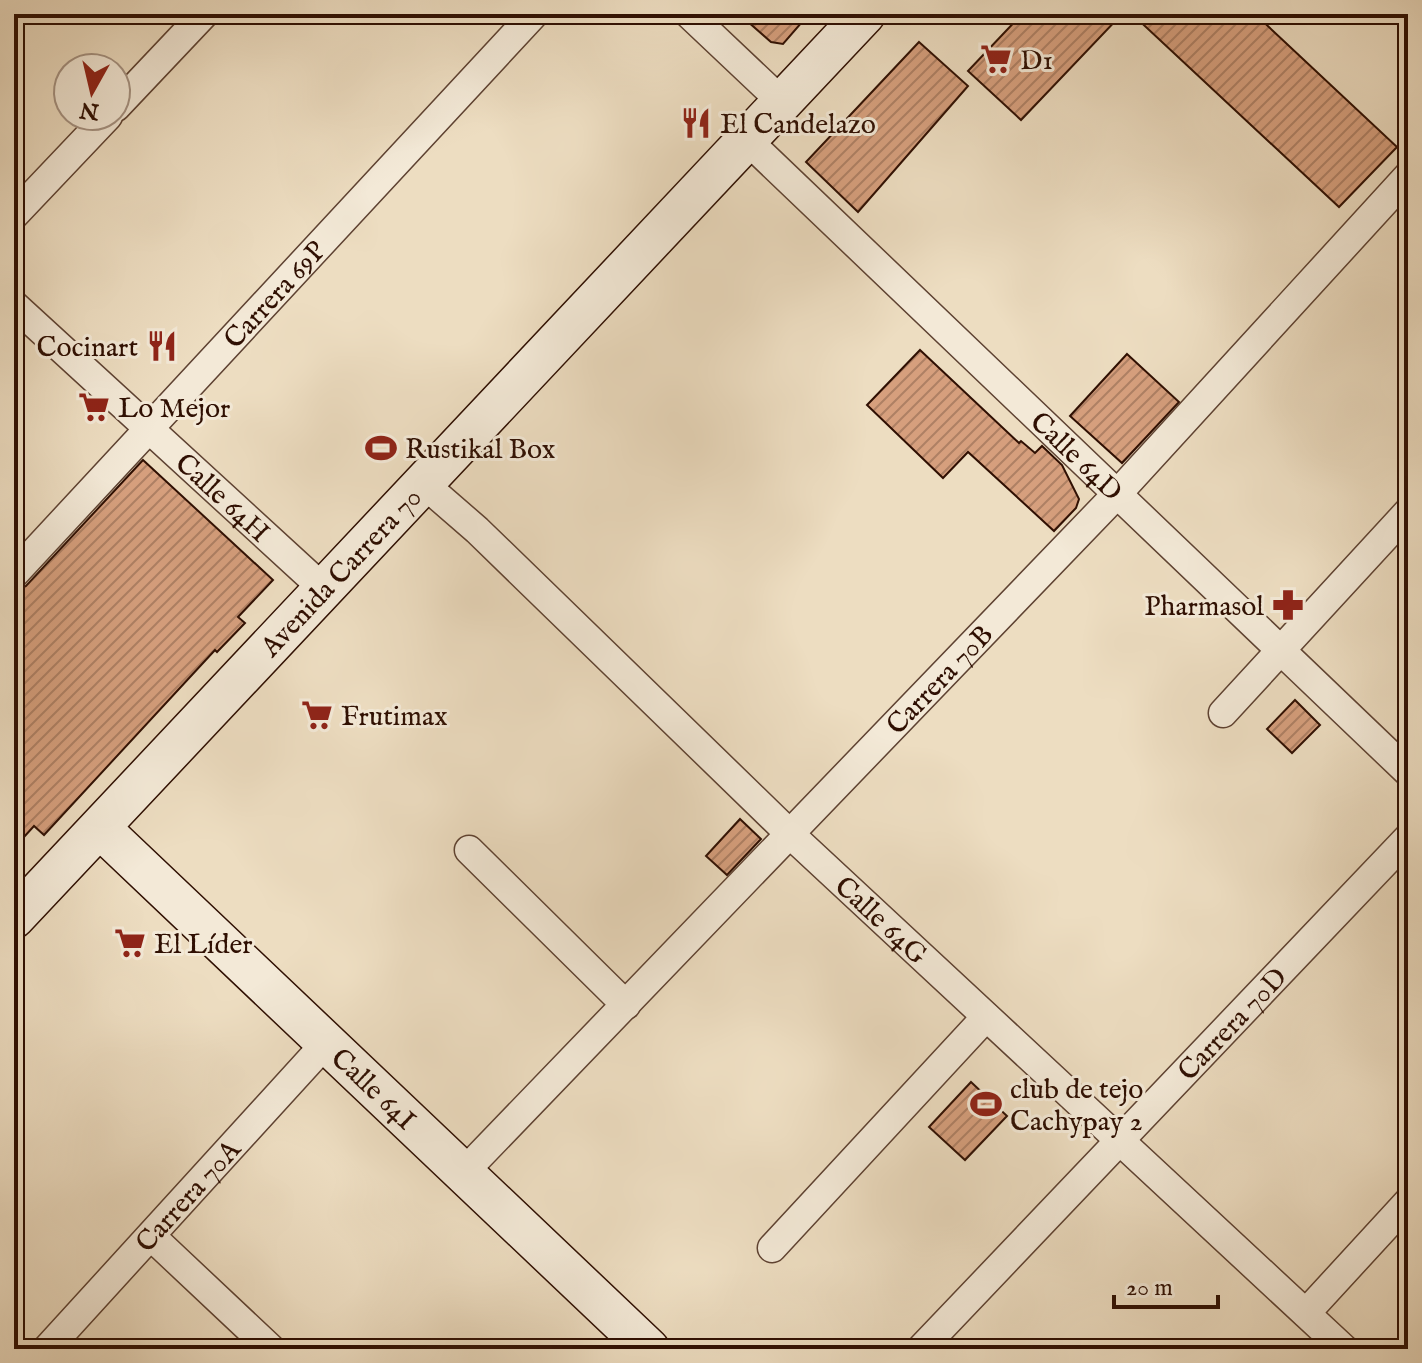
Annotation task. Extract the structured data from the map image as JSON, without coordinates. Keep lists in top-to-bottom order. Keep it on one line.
{"streets":{"main road":["Avenida Carrera 70","Calle 64I"],"street":["Carrera 69P","Calle 64D","Calle 64H","Carrera 70B","Calle 64G","Carrera 70D","Carrera 70A"]},"crossings":[["Carrera 69P","Calle 64H"],["Calle 64D","Avenida Carrera 70"],["Calle 64D","Carrera 70B"],["Calle 64H","Avenida Carrera 70"],["Avenida Carrera 70","Calle 64G"],["Avenida Carrera 70","Calle 64I"],["Carrera 70B","Calle 64G"],["Carrera 70B","Calle 64I"],["Calle 64G","Carrera 70D"],["Calle 64I","Carrera 70A"]],"places":{"supermarket":["D1","Lo Mejor","Frutimax","El Líder"],"restaurant":["El Candelazo","Cocinart"],"sports":["Rustikal Box","club de tejo Cachypay 2"],"pharmacy":["Pharmasol"]},"scale_bar":"20 m","north":"bottom"}
